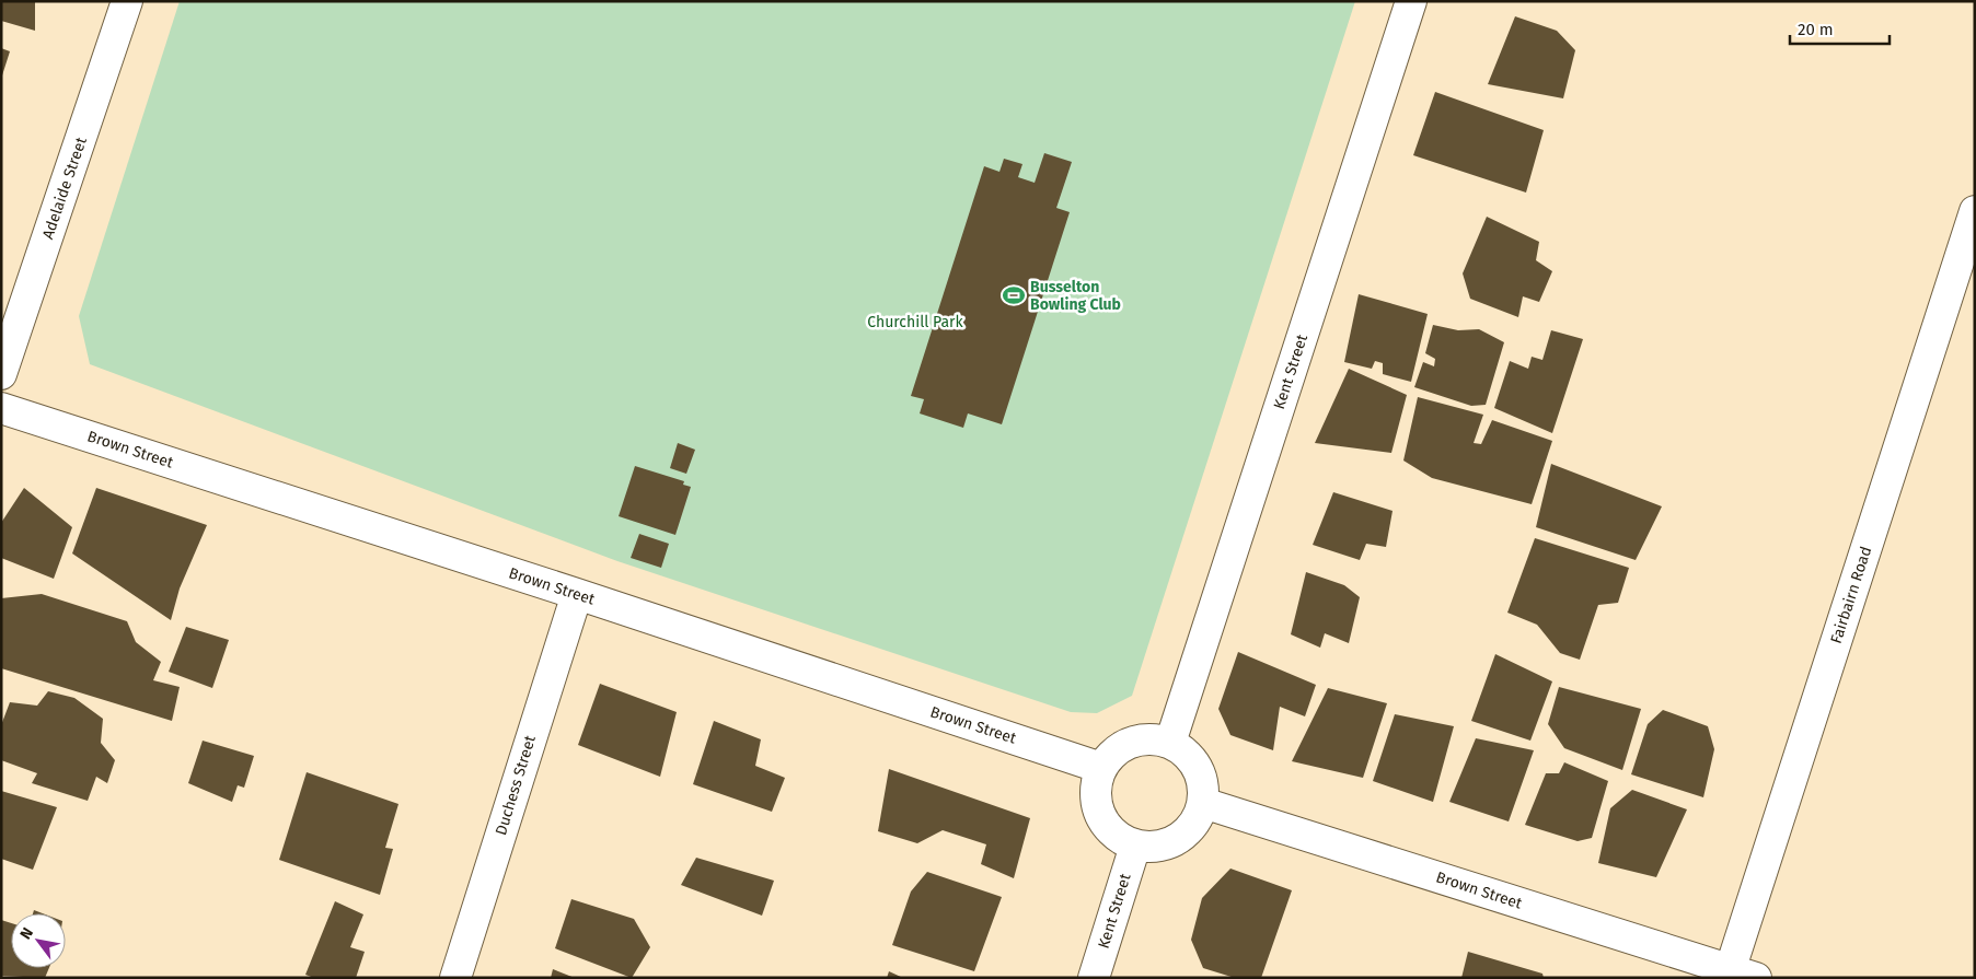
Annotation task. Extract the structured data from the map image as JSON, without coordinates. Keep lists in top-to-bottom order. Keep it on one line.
{"streets":{"street":["Adelaide Street","Kent Street","Brown Street","Fairbairn Road","Duchess Street"]},"crossings":[["Kent Street","Brown Street"],["Brown Street","Fairbairn Road"],["Brown Street","Duchess Street"]],"parks":["Churchill Park"],"places":{"sports":["Busselton Bowling Club"]},"scale_bar":"20 m","north":"top left"}
